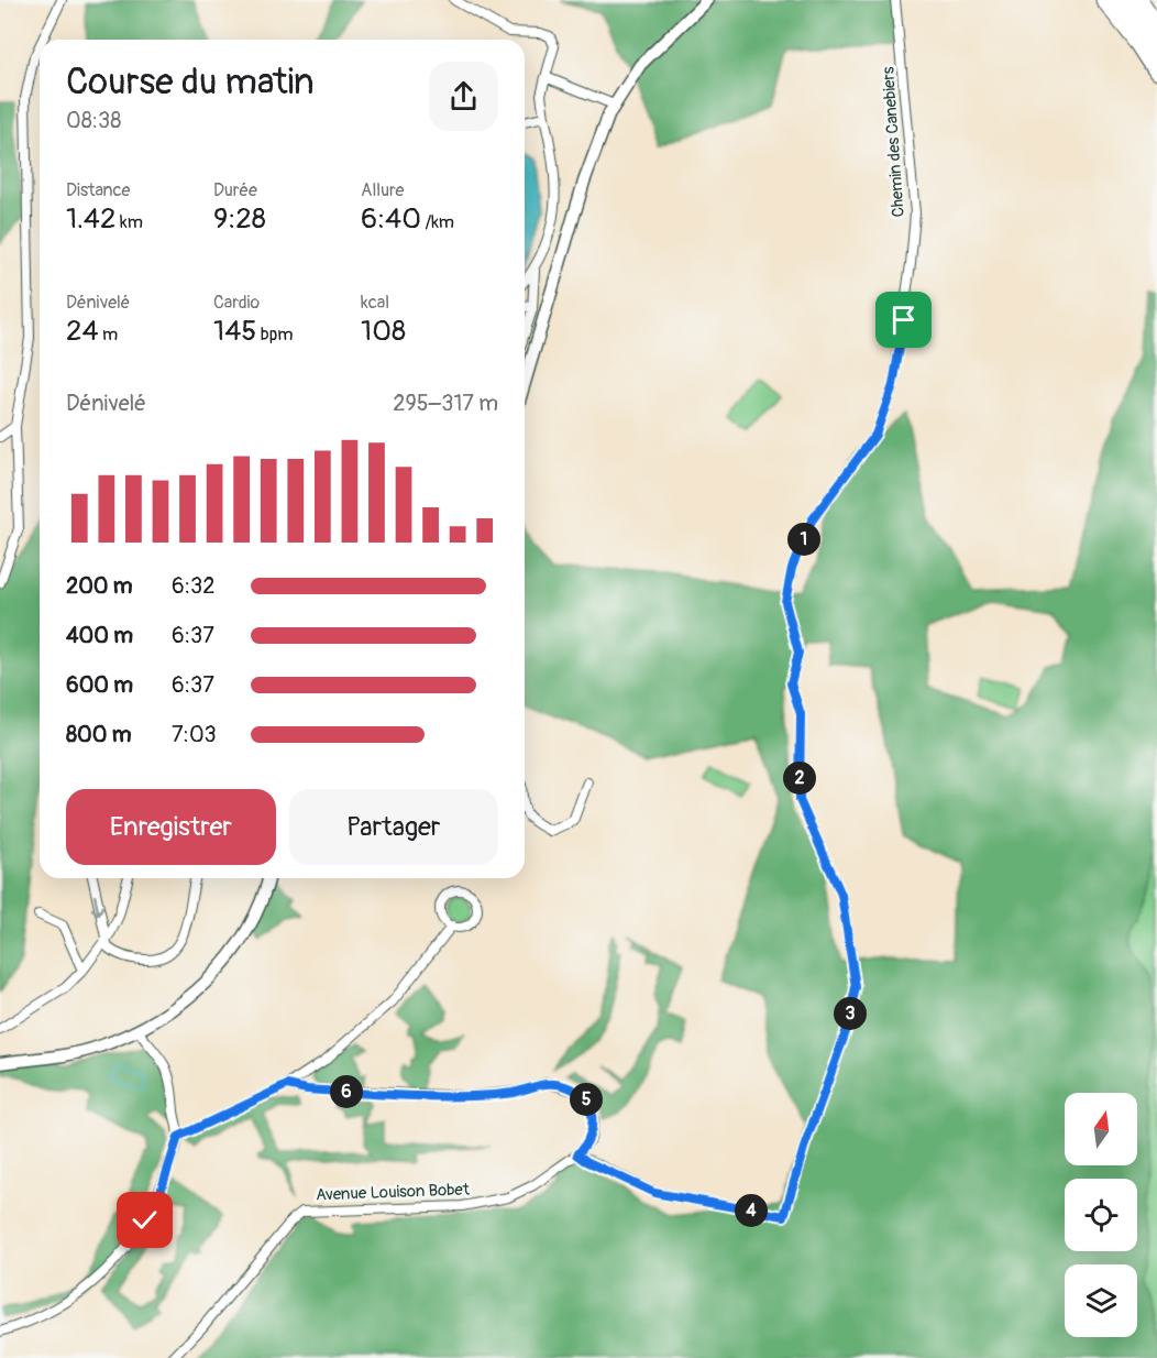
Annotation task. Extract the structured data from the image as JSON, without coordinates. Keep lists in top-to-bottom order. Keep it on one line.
{"streets":{"street":["Chemin des Canebiers","Avenue Louison Bobet"]},"crossings":[["Chemin des Canebiers","Avenue Louison Bobet"]],"north":"top","page":{"heading":["Course du matin","08:38"],"stats":[["Distance","1.42 km"],["Durée","9:28"],["Allure","6:40 /km"],["Dénivelé","24 m"],["Cardio","145 bpm"],["kcal","108"]],"chart":["Dénivelé","295–317 m"],"pins":["1","2","3","6","5","4"],"list":[{"name":"200 m","note":"6:32"},{"name":"400 m","note":"6:37"},{"name":"600 m","note":"6:37"},{"name":"800 m","note":"7:03"}],"buttons":["Enregistrer","Partager"]}}
